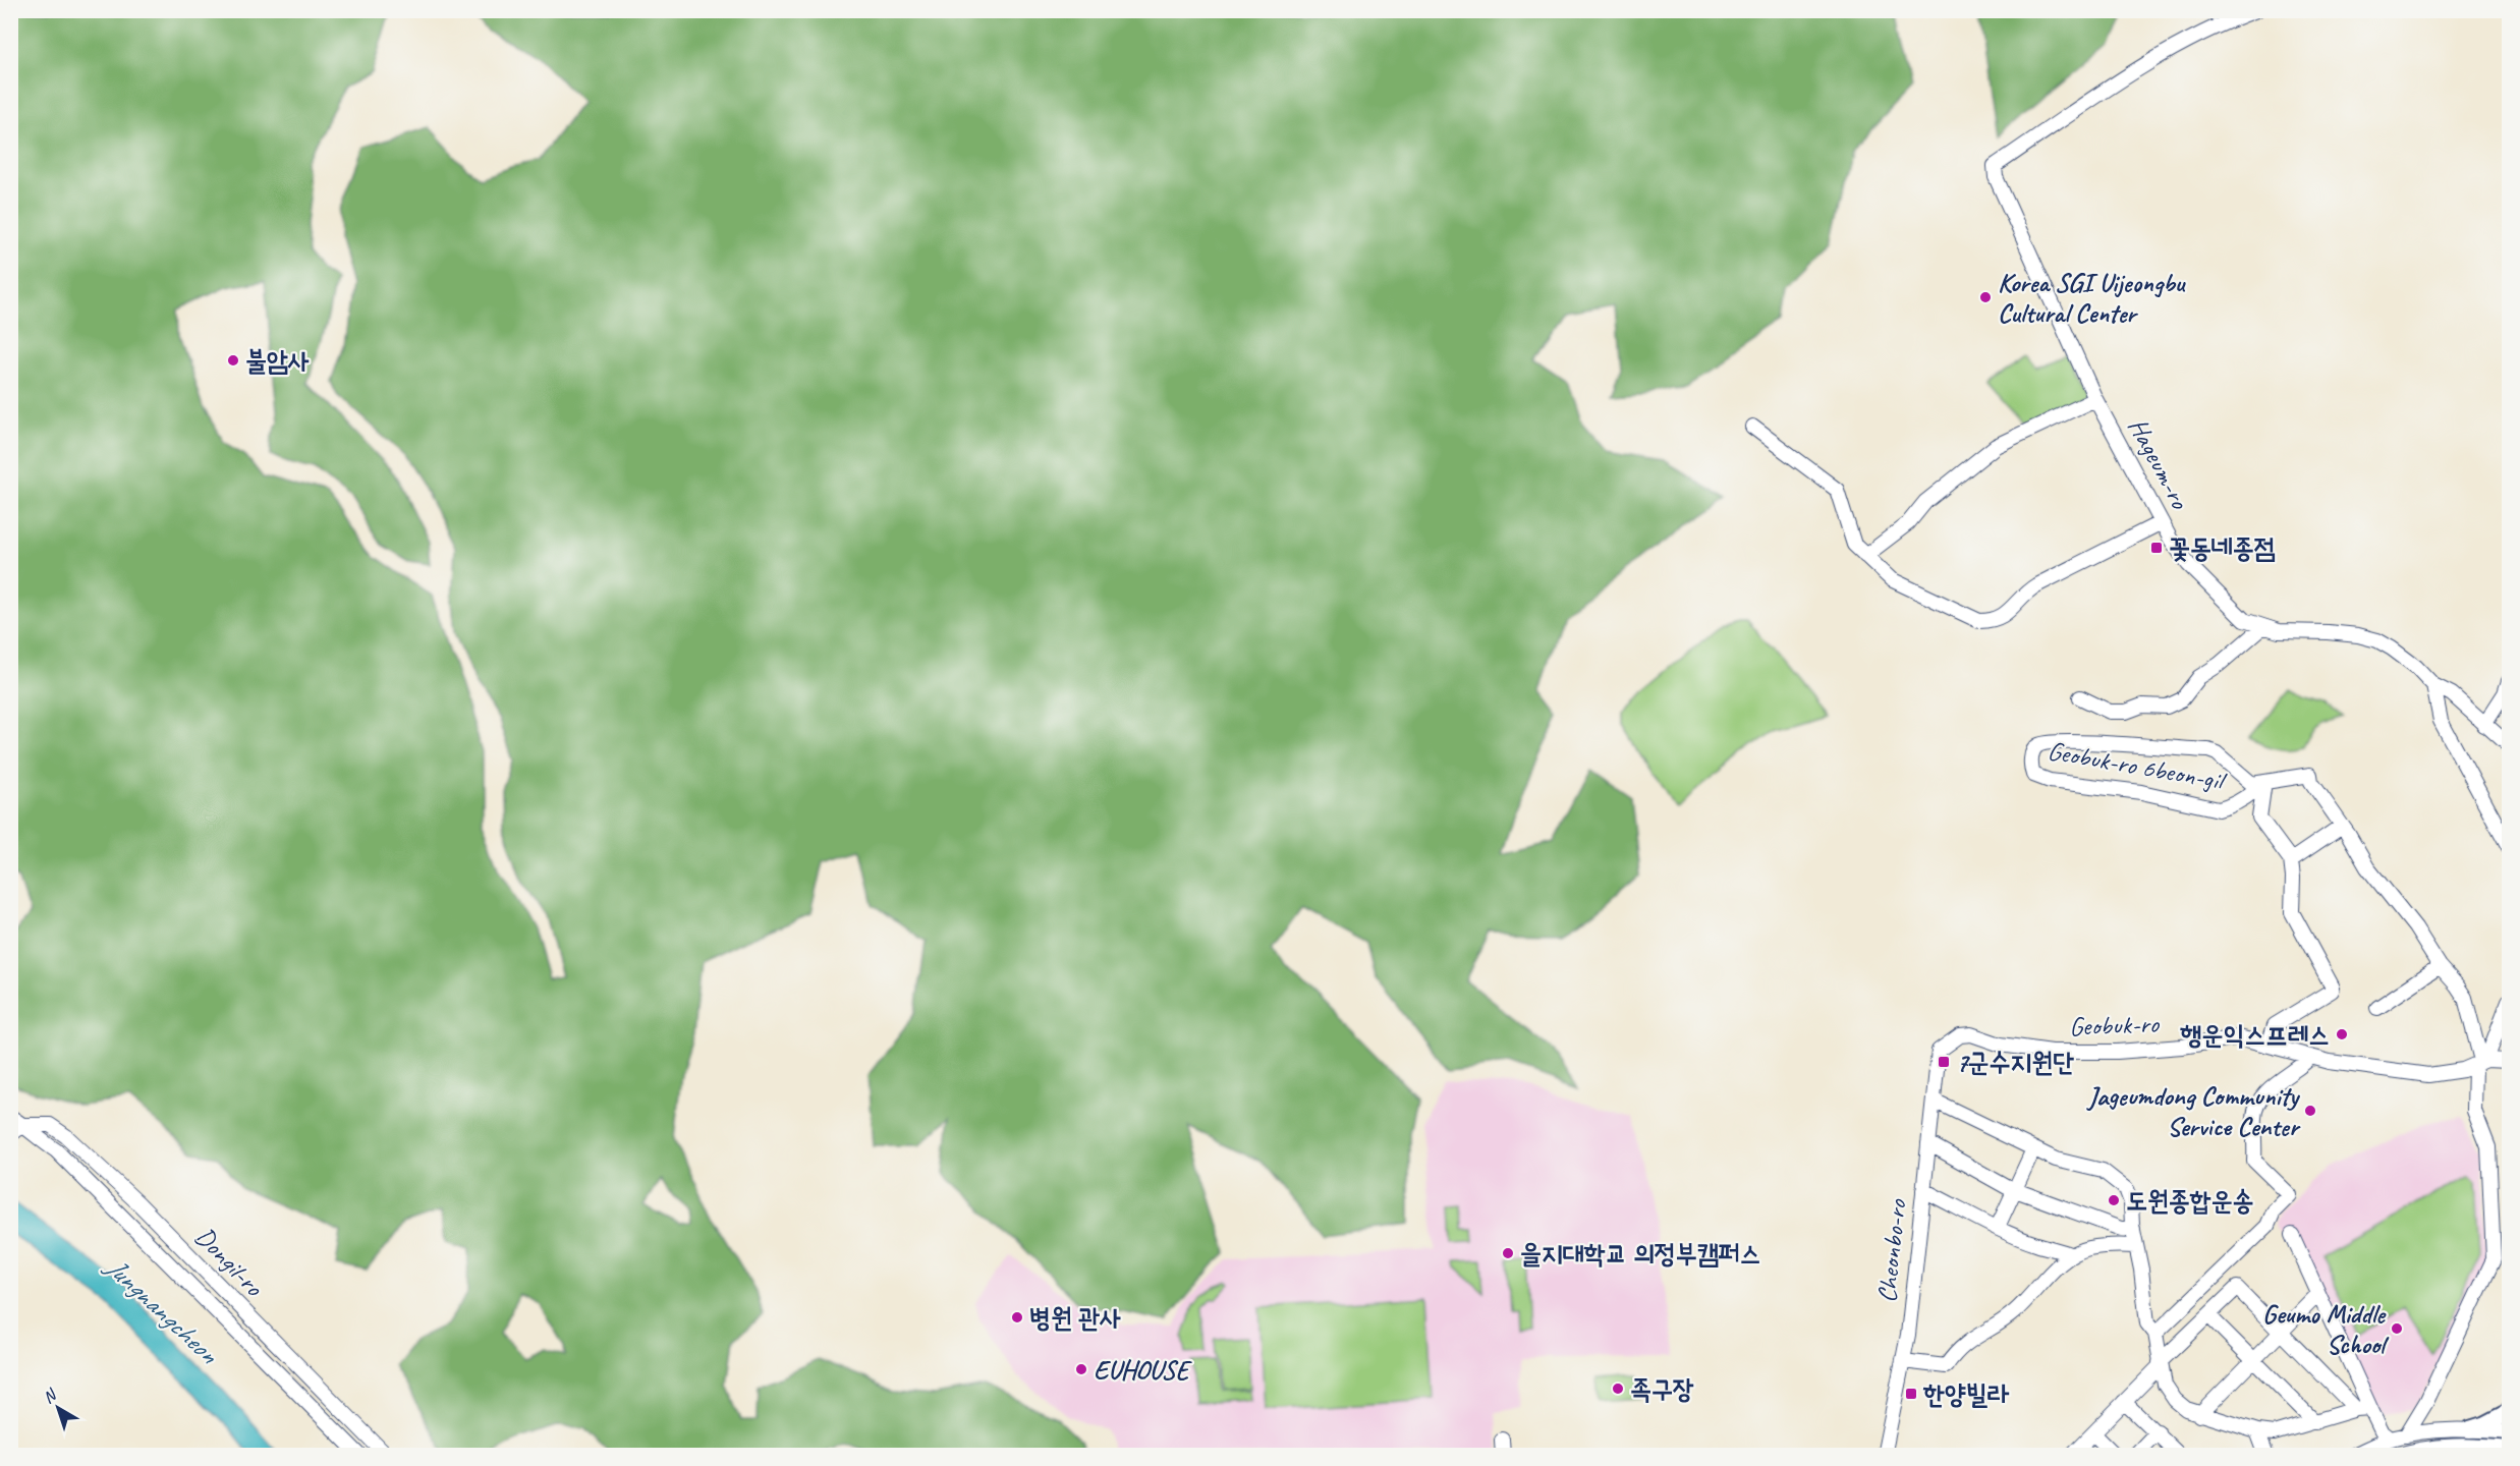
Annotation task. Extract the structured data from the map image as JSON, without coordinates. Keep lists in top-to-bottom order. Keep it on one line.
{"streets":{"street":["Hageum-ro","Geobuk-ro 6beon-gil","Geobuk-ro","Cheonbo-ro","Dongil-ro"]},"crossings":[["Geobuk-ro","Cheonbo-ro"]],"water":["Jungnangcheon"],"places":{"other":["Korea SGI Uijeongbu Cultural Center","불암사","행운익스프레스","Jageumdong Community Service Center","도원종합운송","을지대학교 의정부캠퍼스","병원 관사","Geumo Middle School","EUHOUSE","족구장"],"transit":["꽃동네종점","7군수지원단","한양빌라"]},"north":"top left"}
